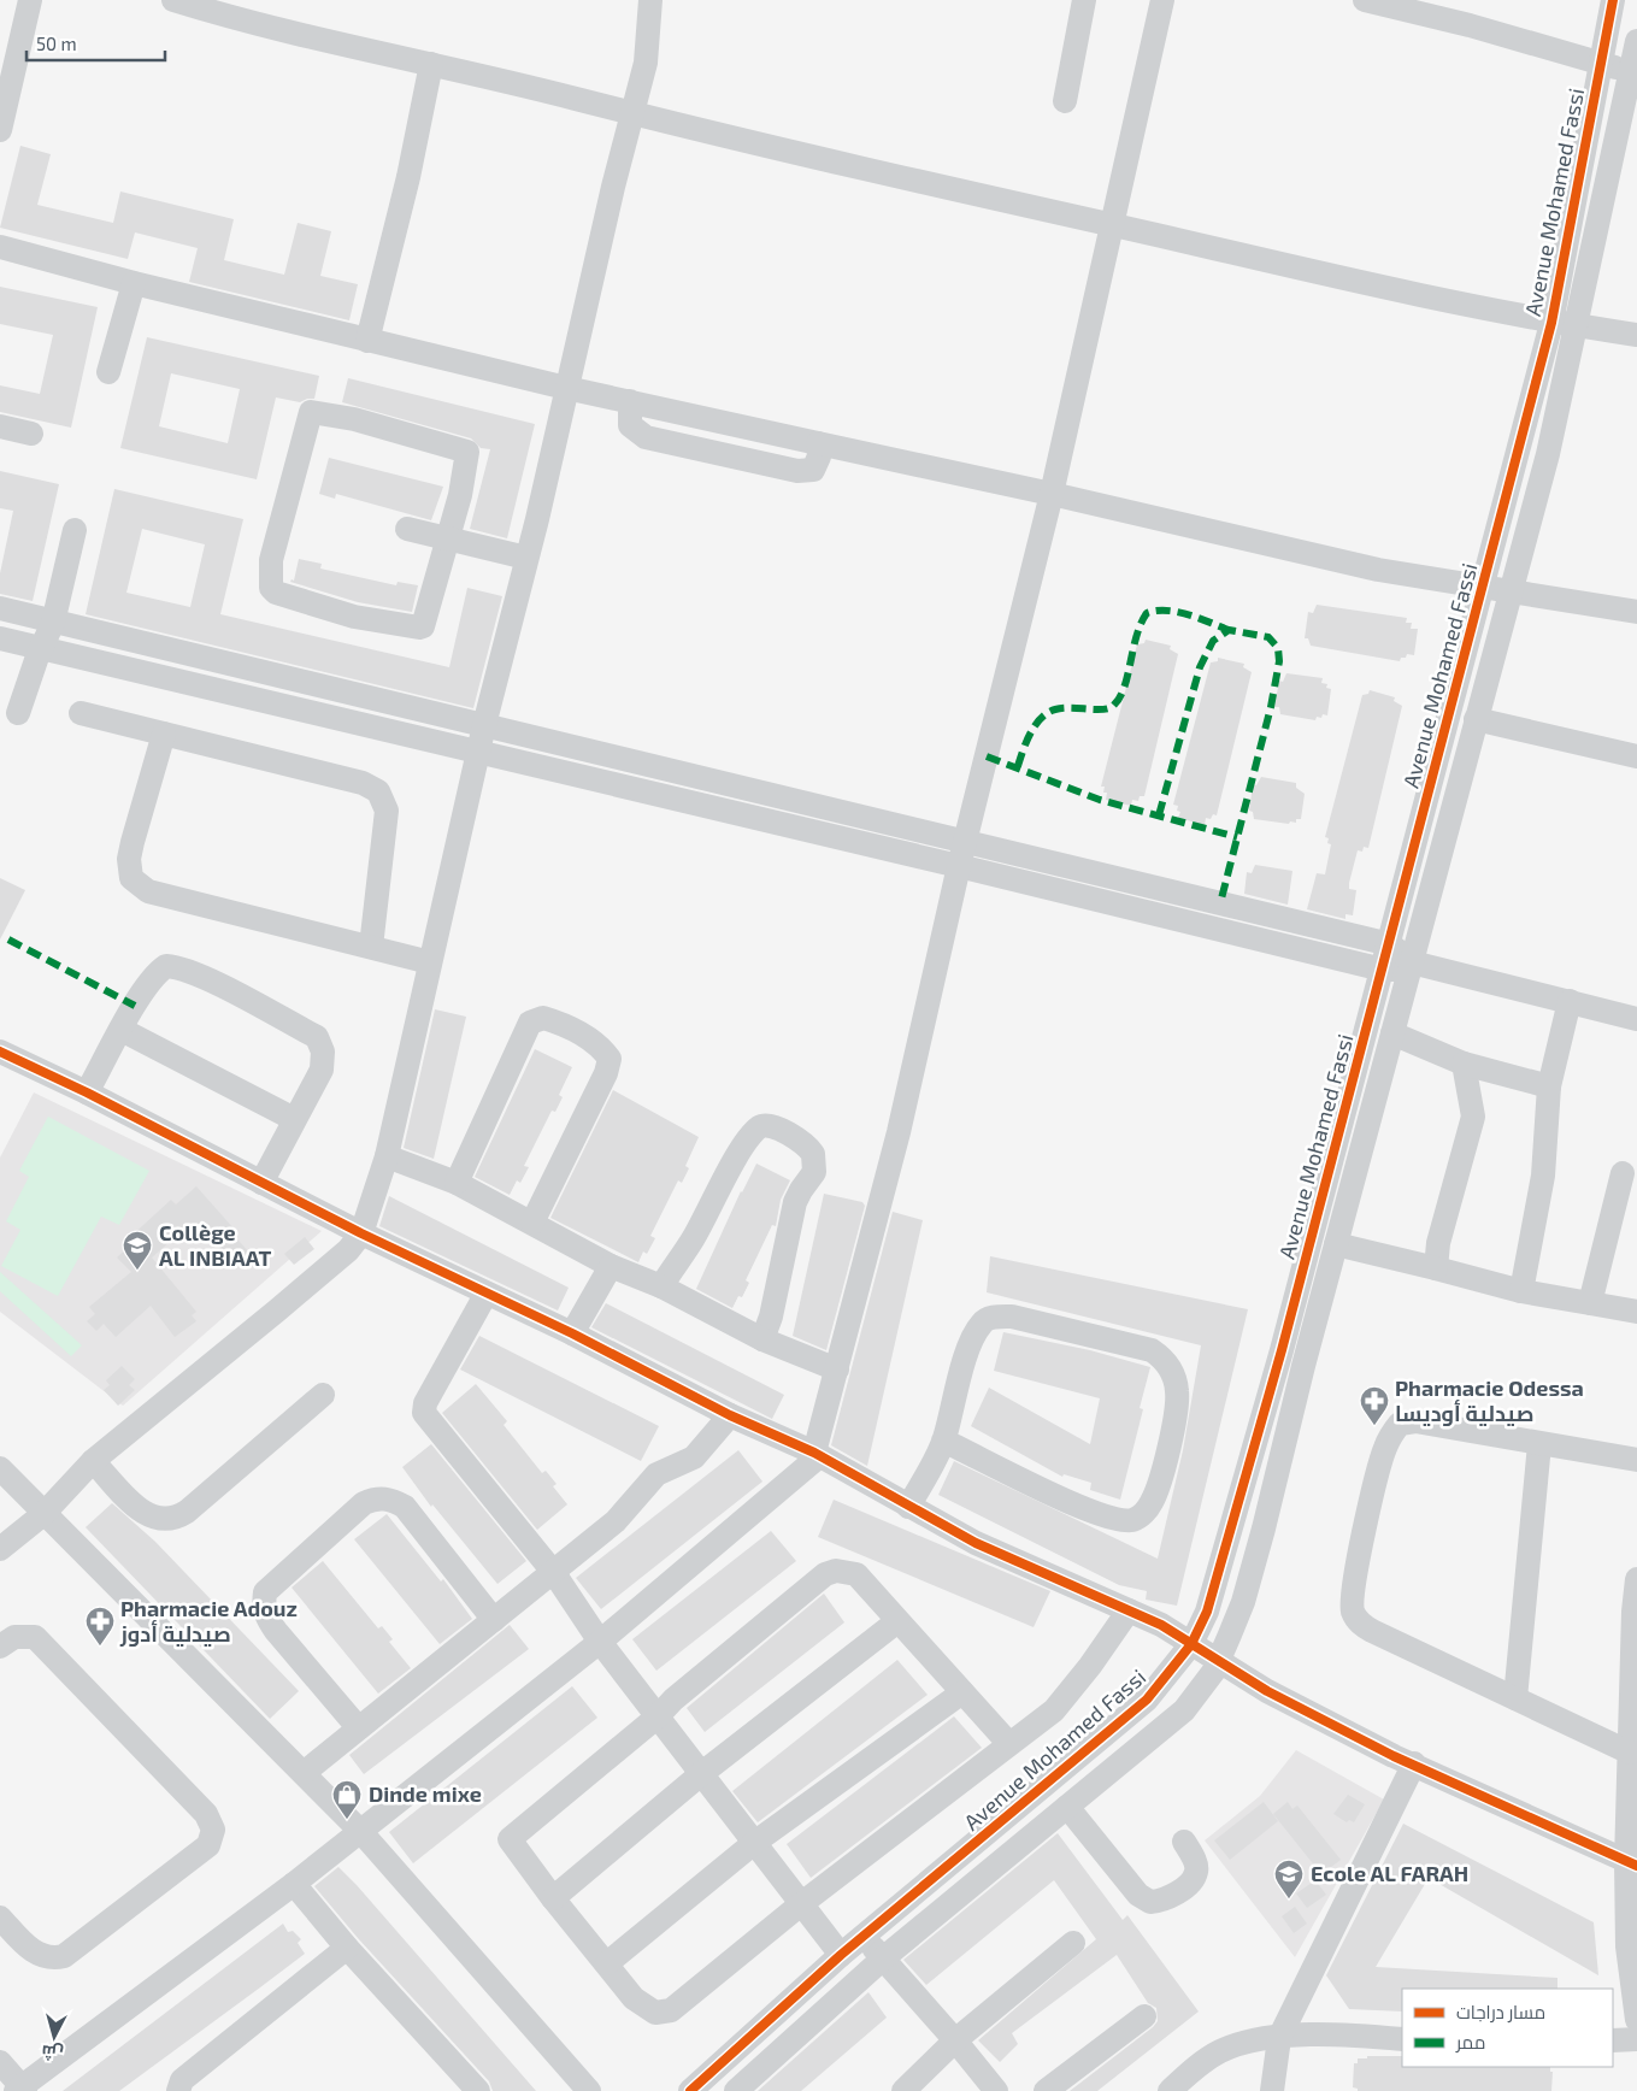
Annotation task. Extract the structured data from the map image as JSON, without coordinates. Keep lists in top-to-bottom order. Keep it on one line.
{"streets":{"street":["Avenue Mohamed Fassi"]},"places":{"school or university":["Collège AL INBIAAT","Ecole AL FARAH"],"pharmacy":["Pharmacie Odessa صيدلية أوديسا","Pharmacie Adouz صيدلية أدوز"],"shop":["Dinde mixe"]},"legend":["مسار دراجات","ممر"],"scale_bar":"50 m","north":"bottom"}
